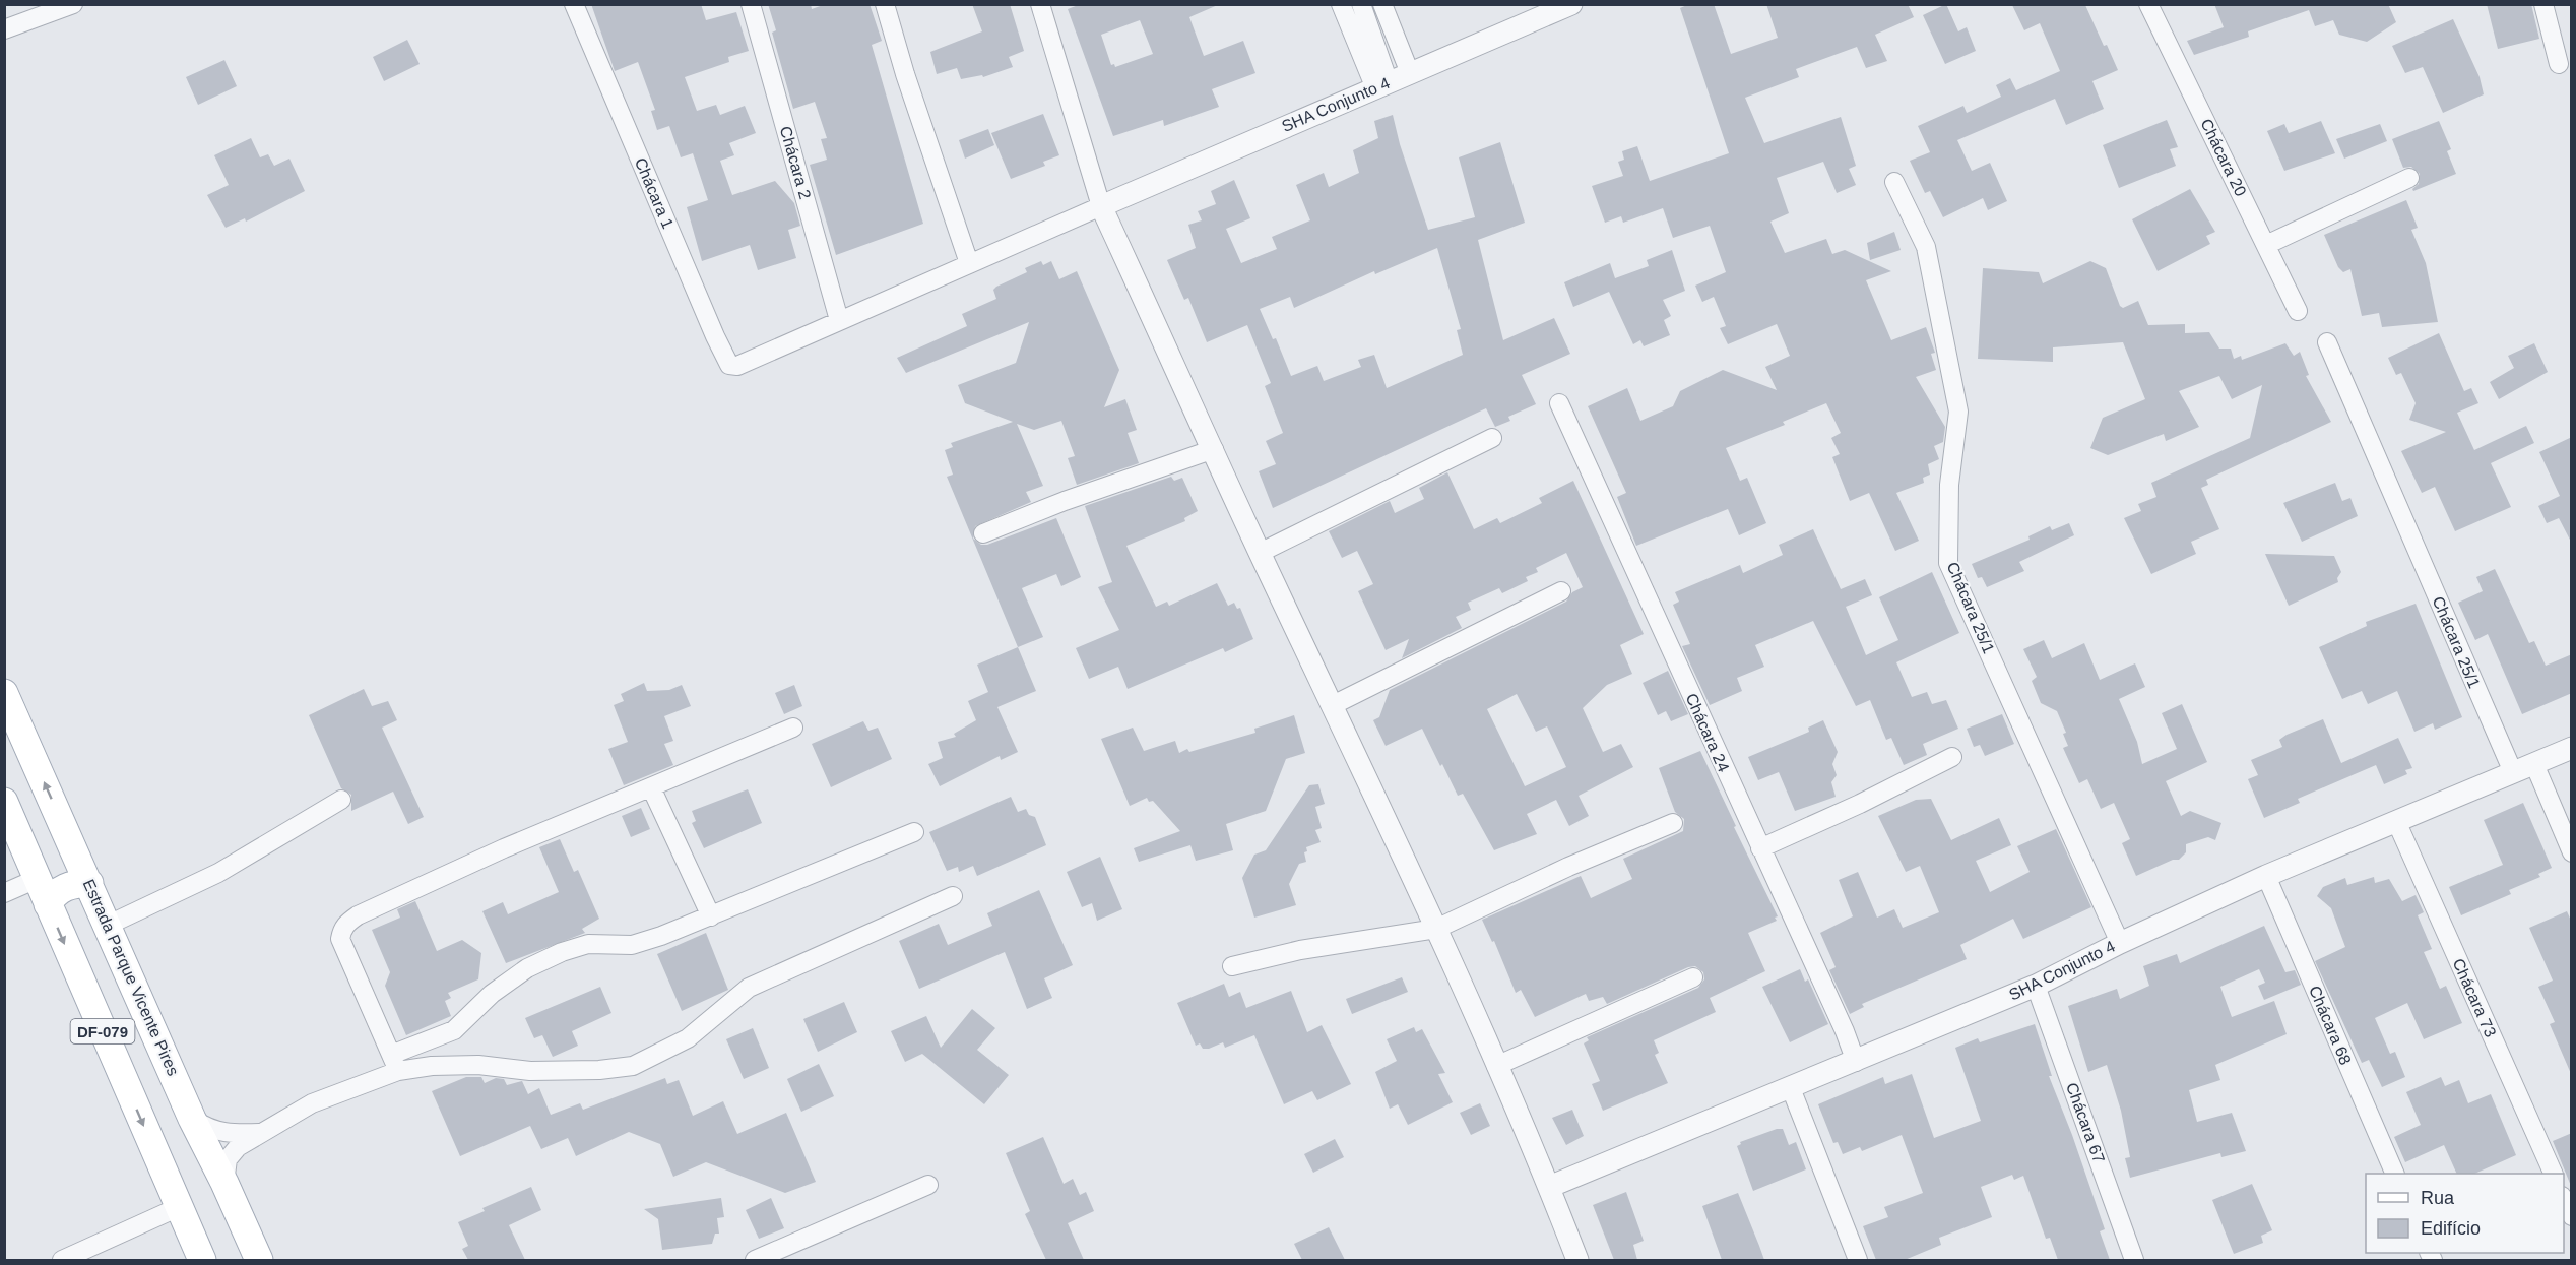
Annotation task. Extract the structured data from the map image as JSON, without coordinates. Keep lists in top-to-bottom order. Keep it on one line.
{"streets":{"main road":["Estrada Parque Vicente Pires","DF-079"],"street":["SHA Conjunto 4","Chácara 20","Chácara 2","Chácara 1","Chácara 25/1","Chácara 24","Chácara 73","Chácara 68","Chácara 67"]},"crossings":[["SHA Conjunto 4","Chácara 25/1"],["SHA Conjunto 4","Chácara 24"],["SHA Conjunto 4","Chácara 73"],["SHA Conjunto 4","Chácara 68"],["SHA Conjunto 4","Chácara 67"],["Chácara 2","Chácara 1"]],"legend":["Rua","Edifício"]}
